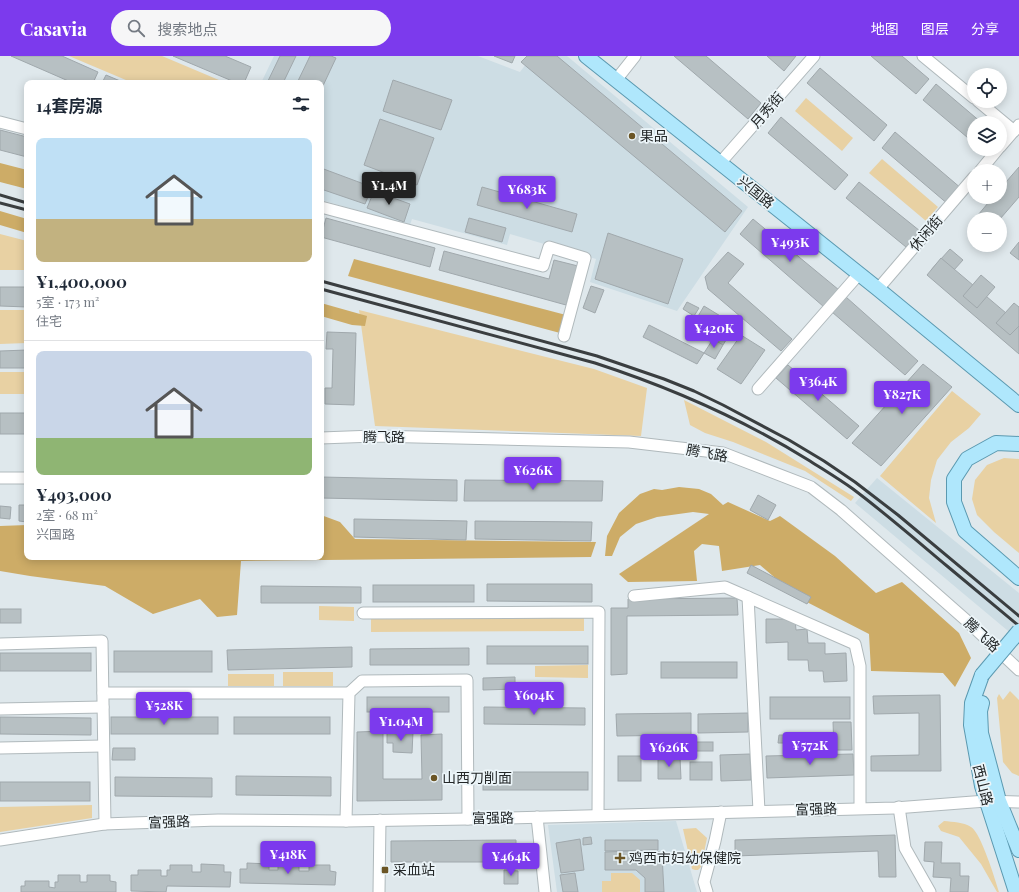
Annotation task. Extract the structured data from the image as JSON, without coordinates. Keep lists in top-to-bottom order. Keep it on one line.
{"streets":{"main road":["兴国路","西山路"],"street":["月秀街","休闲街","腾飞路","富强路"]},"crossings":[["月秀街","兴国路"],["兴国路","休闲街"],["西山路","富强路"]],"places":{"other":["果品","山西刀削面"],"health":["鸡西市妇幼保健院"],"transit":["采血站"]},"page":{"header":"Casavia","search":"搜索地点","nav":["地图","图层","分享"],"map_buttons":["+","−"],"heading":"14套房源","list":[{"name":"¥1,400,000","note":"5室 · 173 m² · 住宅"},{"name":"¥493,000","note":"2室 · 68 m² · 兴国路"}],"price":["¥1.4M","¥683K","¥493K","¥420K","¥364K","¥827K","¥626K","¥604K","¥528K","¥1.04M","¥572K","¥626K","¥418K","¥464K"]}}
